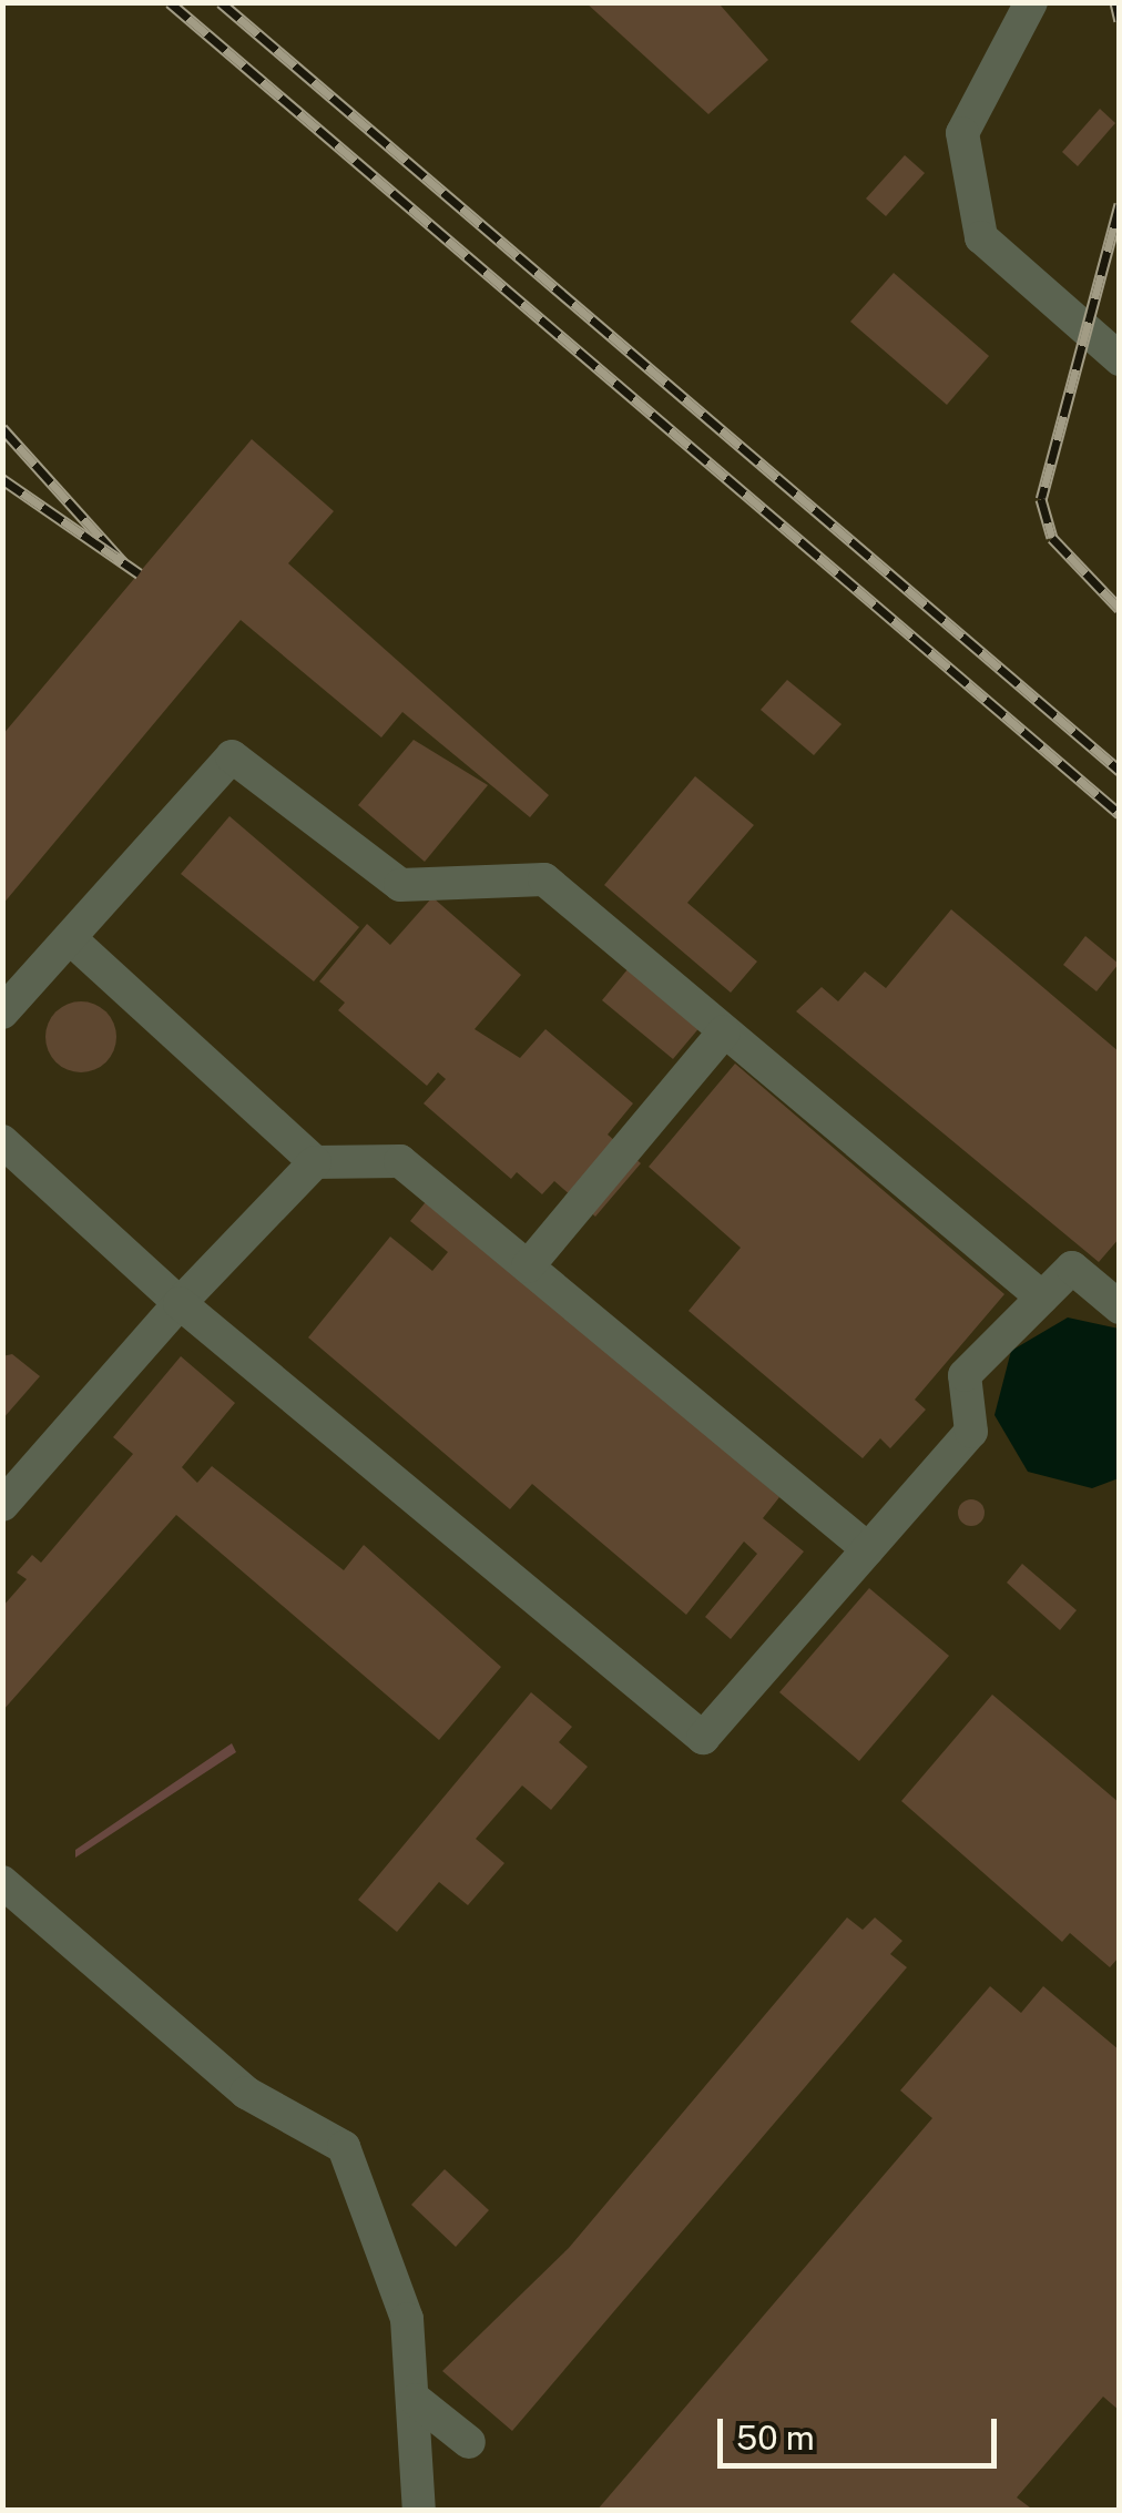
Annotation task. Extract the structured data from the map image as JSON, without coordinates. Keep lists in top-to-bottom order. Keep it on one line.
{"scale_bar":"50 m"}
